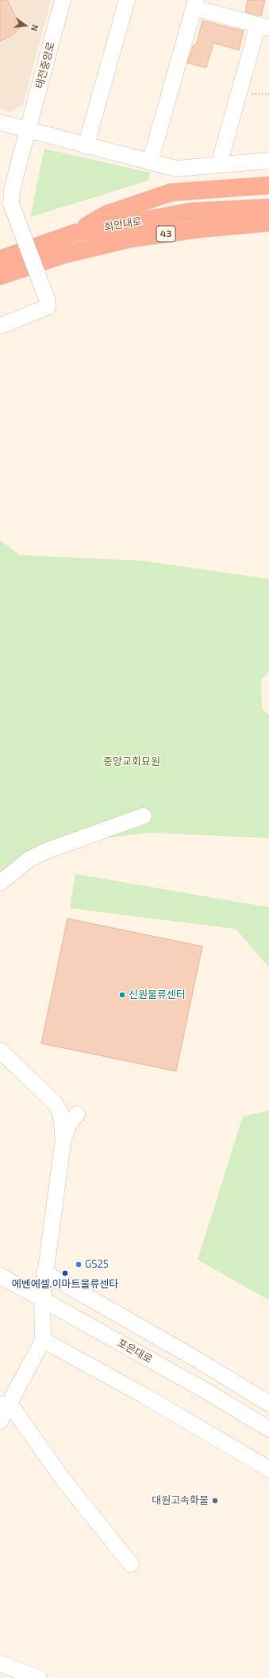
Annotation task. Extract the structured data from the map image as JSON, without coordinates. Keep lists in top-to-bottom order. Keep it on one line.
{"streets":{"highway":["회안대로","43"],"street":["태전중앙로","포은대로"]},"parks":["중앙교회묘원"],"places":["신원물류센터","GS25","에벤에셀.이마트물류센타","대원고속화물"],"north":"right"}
